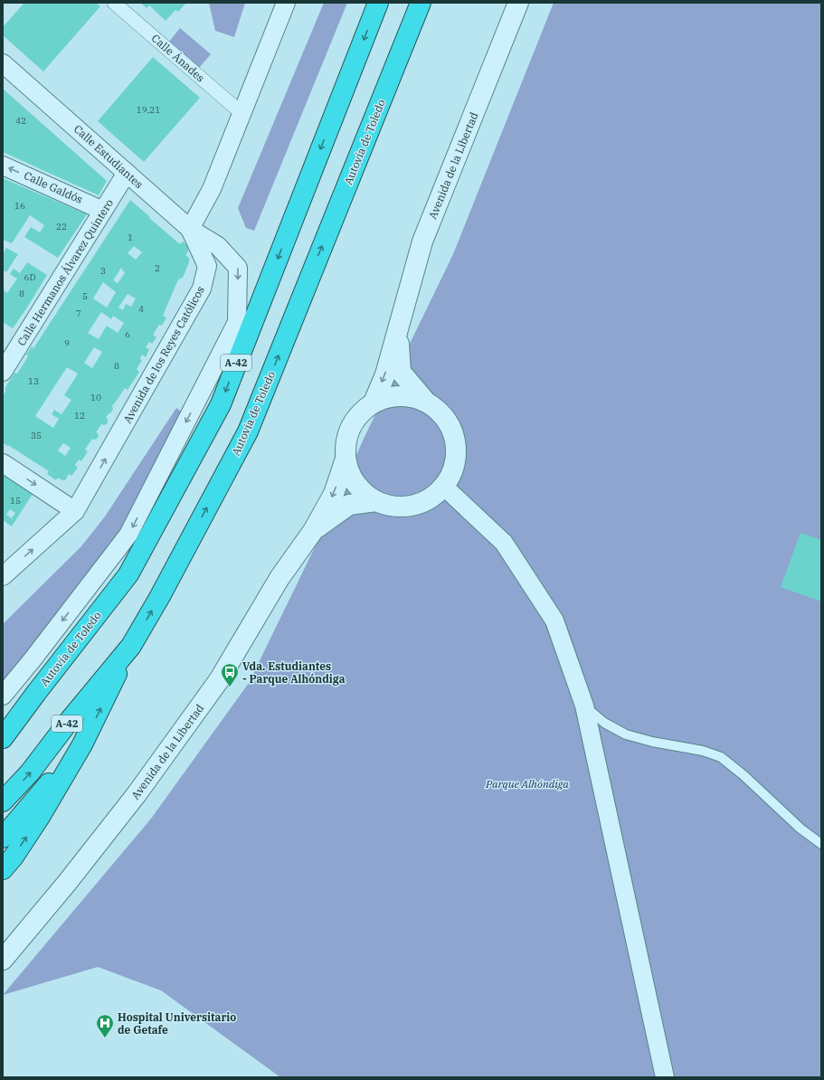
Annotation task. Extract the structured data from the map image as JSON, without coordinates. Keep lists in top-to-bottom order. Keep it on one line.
{"streets":{"highway":["Autovía de Toledo","A-42"],"street":["Calle Ánades","Calle Estudiantes","Avenida de la Libertad","Calle Galdós","Calle Hermanos Álvarez Quintero","Avenida de los Reyes Católicos"]},"crossings":[["Calle Estudiantes","Calle Hermanos Álvarez Quintero"],["Calle Estudiantes","Avenida de los Reyes Católicos"],["Calle Galdós","Calle Hermanos Álvarez Quintero"]],"one_way":["Calle Estudiantes","Calle Galdós","Avenida de los Reyes Católicos"],"parks":["Parque Alhóndiga"],"places":{"bus stop":["Vda. Estudiantes - Parque Alhóndiga"],"hospital":["Hospital Universitario de Getafe"]},"house_numbers":["19,21","42","16","22","1","2","3","6D","8","5","4","7","6","9","8","13","10","12","35","15"]}
